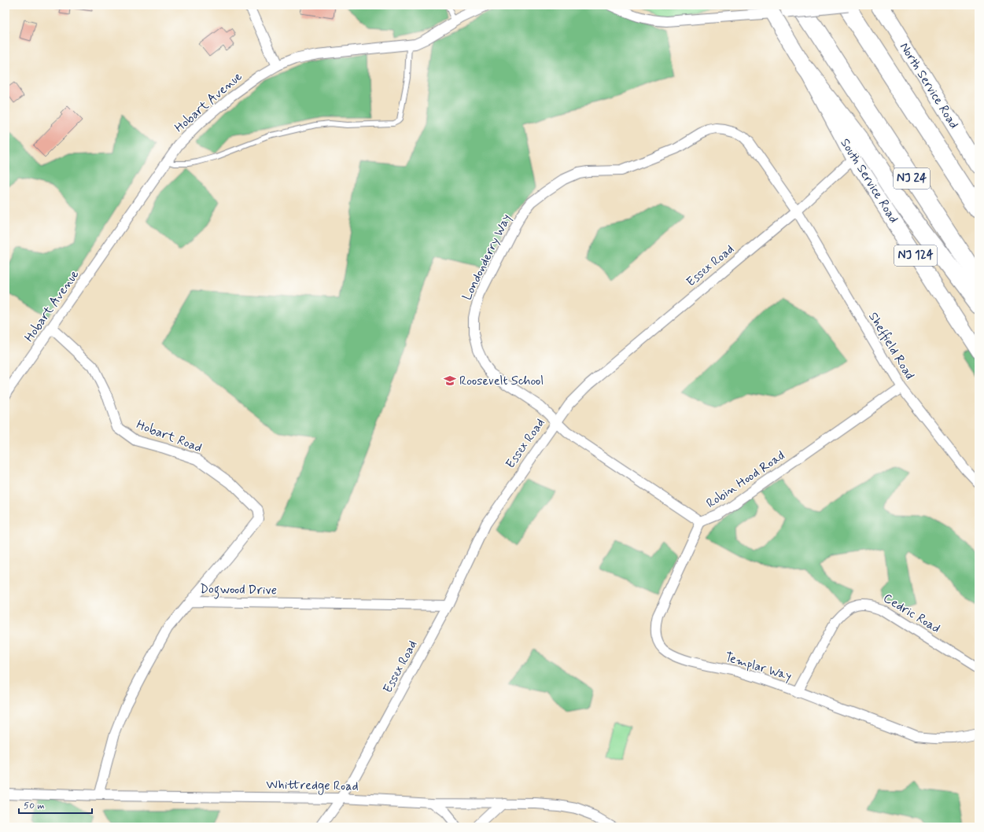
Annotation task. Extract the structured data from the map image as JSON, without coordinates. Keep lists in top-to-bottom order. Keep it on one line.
{"streets":{"highway":["NJ 24"],"main road":["North Service Road","South Service Road","NJ 124"],"street":["Hobart Avenue","Londonderry Way","Essex Road","Sheffield Road","Hobart Road","Robin Hood Road","Dogwood Drive","Cedric Road","Templar Way","Whittredge Road"]},"crossings":[["Hobart Avenue","Hobart Road"],["NJ 24","South Service Road"],["South Service Road","Essex Road"],["Londonderry Way","Essex Road"],["Londonderry Way","Sheffield Road"],["Londonderry Way","Robin Hood Road"],["Essex Road","Sheffield Road"],["Essex Road","Robin Hood Road"],["Essex Road","Dogwood Drive"],["Essex Road","Whittredge Road"],["Sheffield Road","Robin Hood Road"],["Hobart Road","Dogwood Drive"],["Robin Hood Road","Templar Way"],["Dogwood Drive","Whittredge Road"],["Cedric Road","Templar Way"]],"places":{"school or university":["Roosevelt School"]},"scale_bar":"50 m"}
